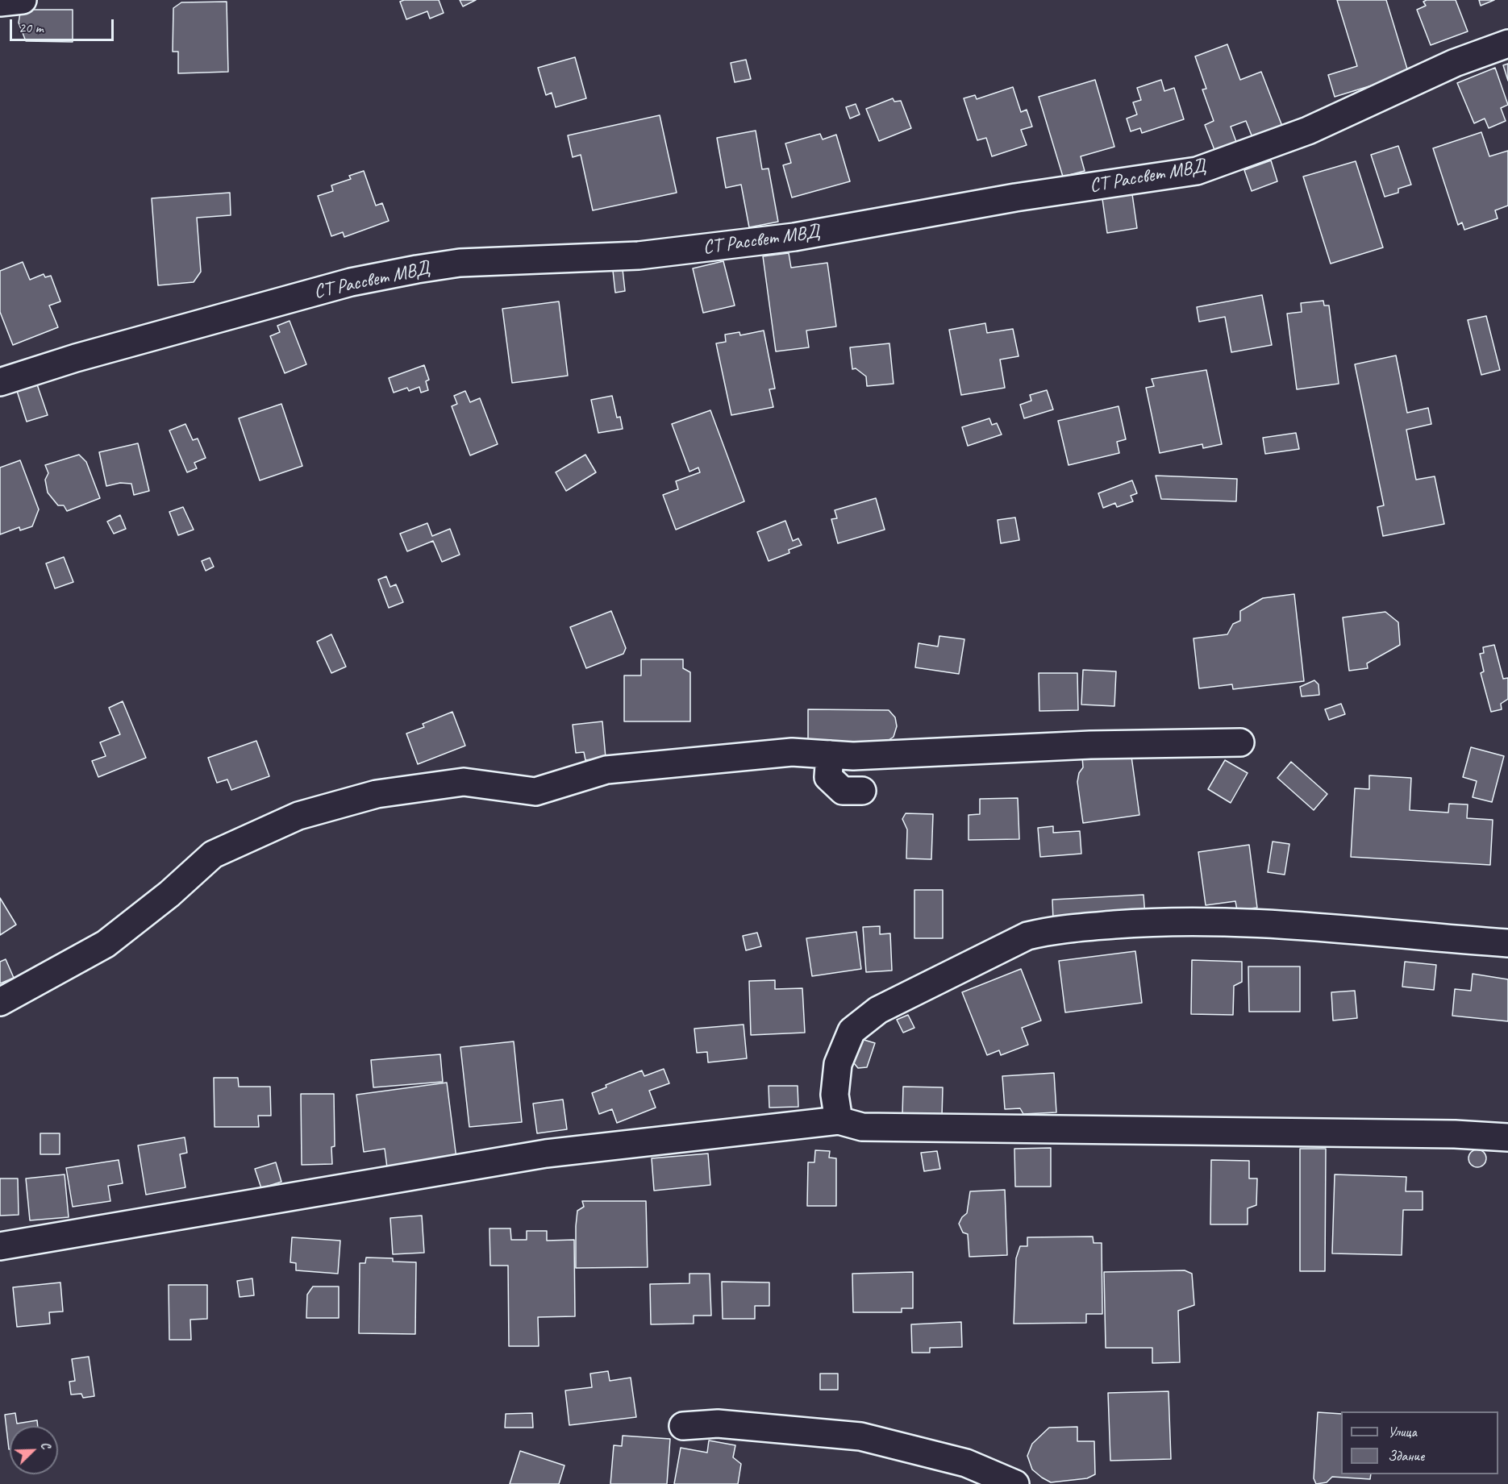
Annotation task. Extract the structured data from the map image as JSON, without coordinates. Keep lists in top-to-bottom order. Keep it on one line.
{"streets":{"street":["СТ Рассвет МВД"]},"legend":["Улица","Здание"],"scale_bar":"20 m","north":"top right"}
